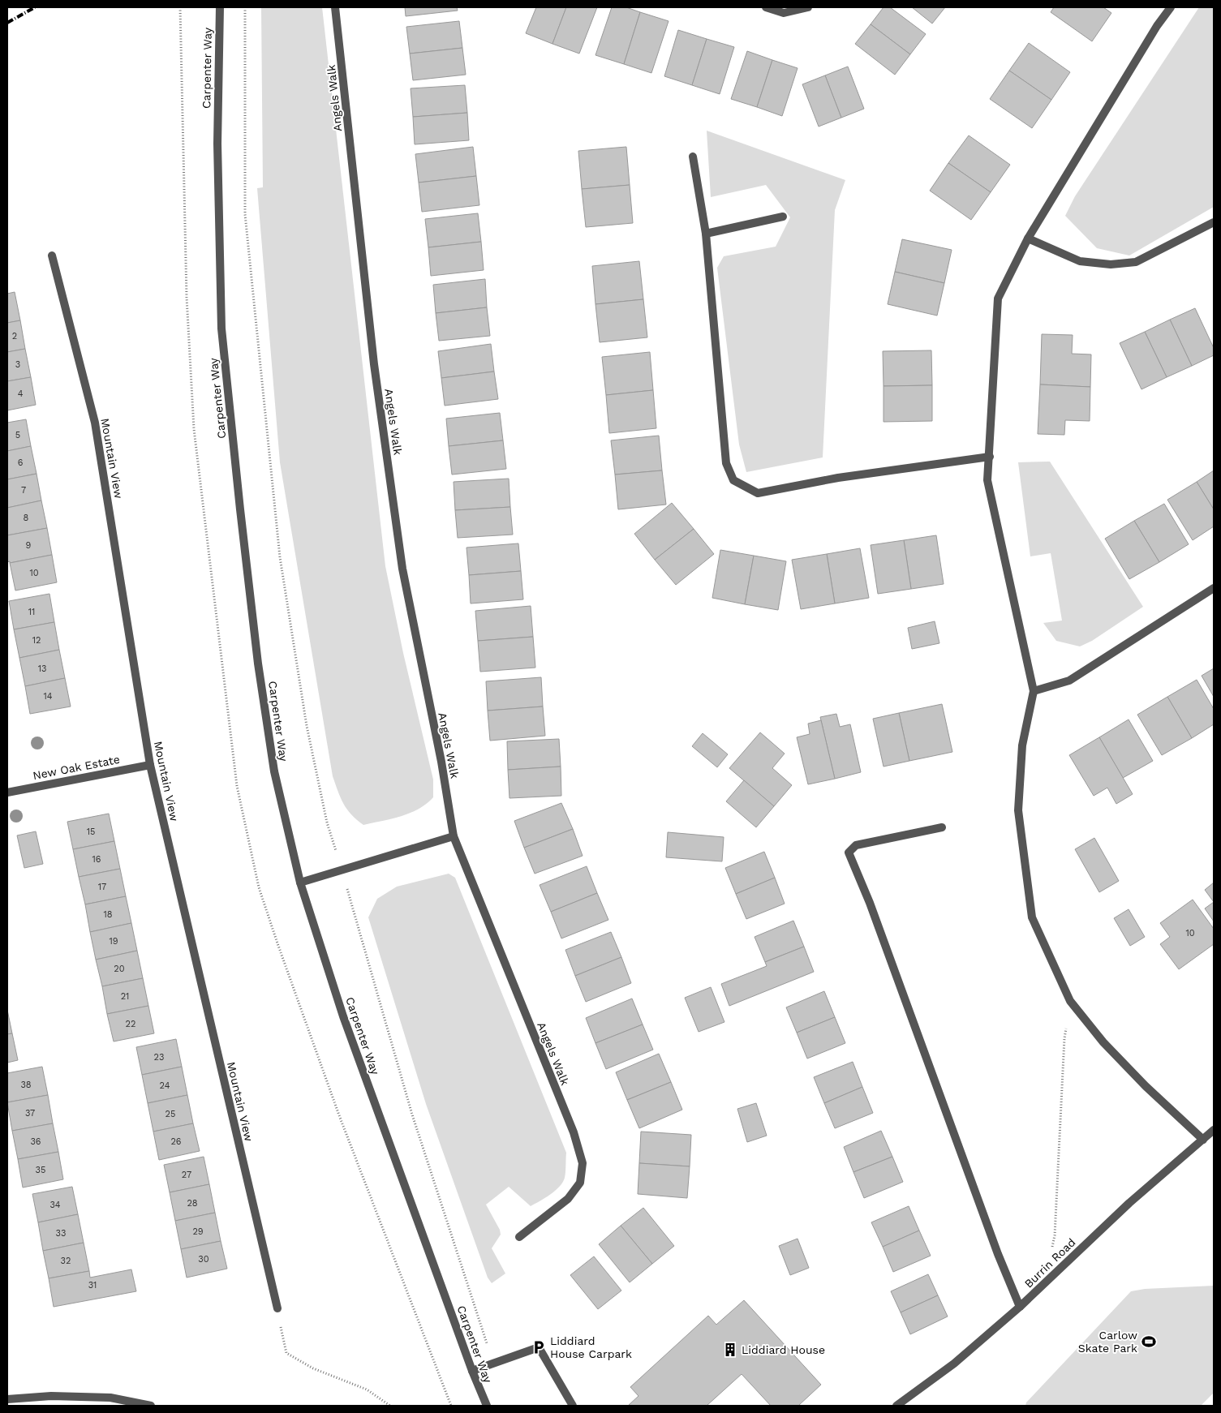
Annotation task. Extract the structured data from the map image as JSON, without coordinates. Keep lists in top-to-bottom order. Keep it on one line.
{"streets":{"street":["Carpenter Way","Angels Walk","Mountain View","New Oak Estate","Burrin Road"]},"crossings":[["Mountain View","New Oak Estate"]],"places":{"sports":["Carlow Skate Park"],"parking":["Liddiard House Carpark"],"building":["Liddiard House"]},"house_numbers":["2","3","4","5","6","7","8","9","10","11","12","13","14","15","16","17","18","10","19","20","21","22","23","38","24","37","25","36","26","35","27","28","34","29","33","30","32","31"]}
